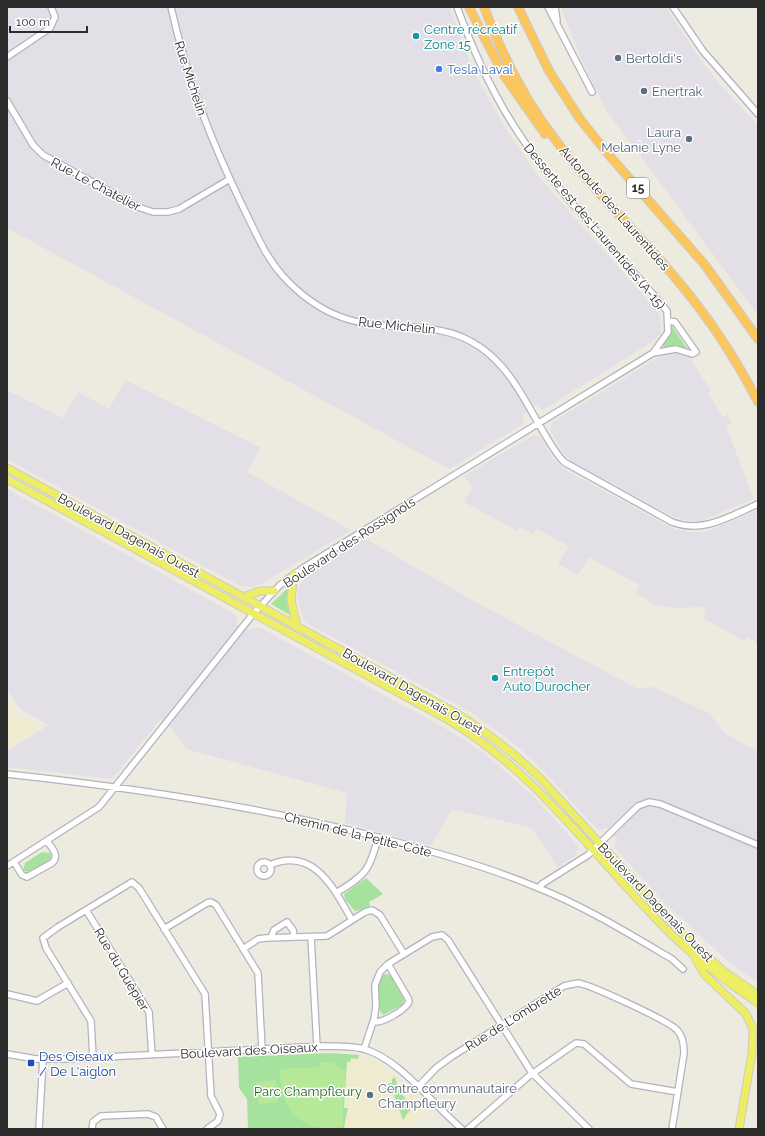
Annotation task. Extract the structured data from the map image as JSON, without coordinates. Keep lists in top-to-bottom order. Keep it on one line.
{"streets":{"highway":["15","Autoroute des Laurentides"],"main road":["Boulevard Dagenais Ouest"],"street":["Rue Michelin","Rue Le Chatelier","Desserte est des Laurentides (A-15)","Boulevard des Rossignols","Chemin de la Petite-Côte","Rue du Guêpier","Rue de L'ombrette","Boulevard des Oiseaux"]},"crossings":[["Rue Michelin","Rue Le Chatelier"],["Rue Michelin","Boulevard des Rossignols"],["Desserte est des Laurentides (A-15)","Boulevard des Rossignols"],["Boulevard Dagenais Ouest","Boulevard des Rossignols"],["Boulevard des Rossignols","Chemin de la Petite-Côte"],["Rue du Guêpier","Boulevard des Oiseaux"],["Rue de L'ombrette","Boulevard des Oiseaux"]],"parks":["Parc Champfleury"],"places":{"other":["Centre récréatif Zone 15","Bertoldi's","Tesla Laval","Enertrak","Laura Melanie Lyne","Entrepôt Auto Durocher","Centre communautaire Champfleury"],"transit":["Des Oiseaux / De L'aiglon"]},"scale_bar":"100 m"}
